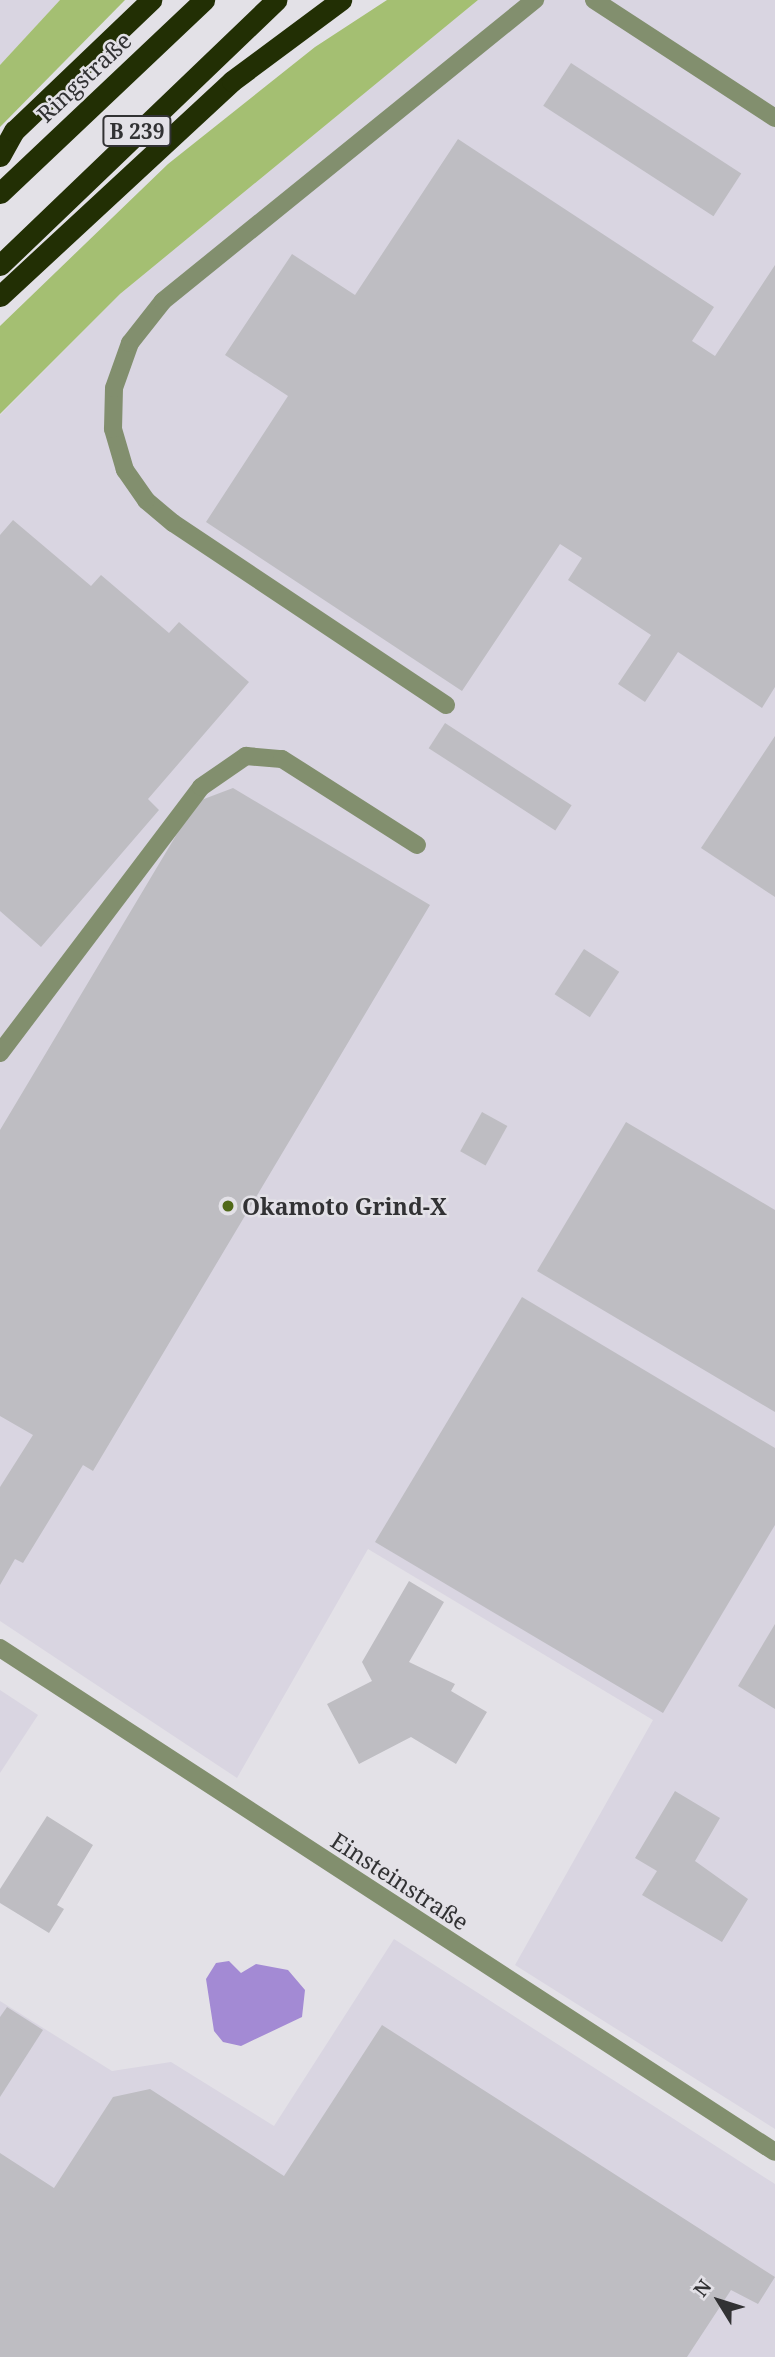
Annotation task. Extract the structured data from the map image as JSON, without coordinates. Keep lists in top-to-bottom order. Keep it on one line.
{"streets":{"highway":["Ringstraße","B 239"],"street":["Einsteinstraße"]},"places":["Okamoto Grind-X"],"north":"top left"}
